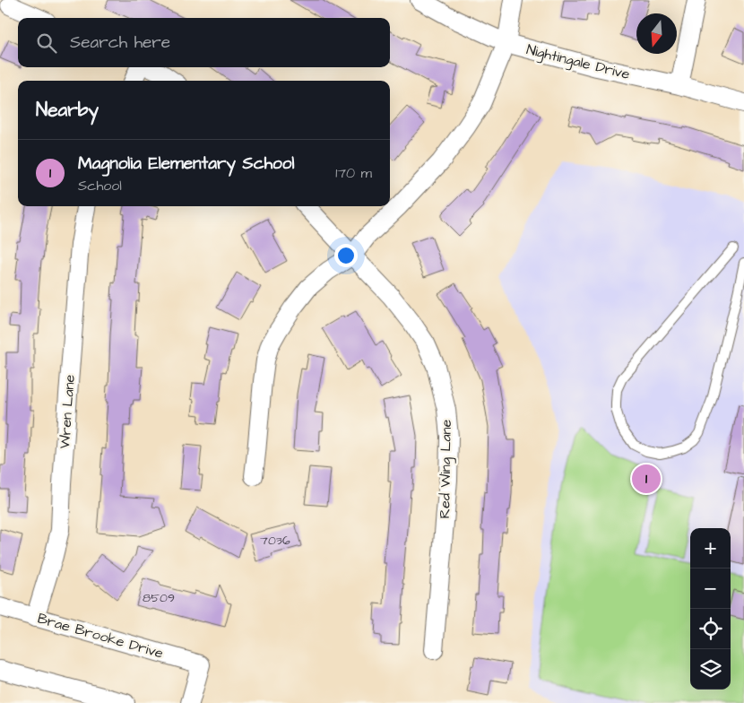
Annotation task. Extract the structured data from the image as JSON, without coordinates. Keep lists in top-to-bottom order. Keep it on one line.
{"streets":{"street":["Nightingale Drive","Wren Lane","Red Wing Lane","Brae Brooke Drive"]},"crossings":[["Wren Lane","Brae Brooke Drive"]],"house_numbers":["7036","8509"],"north":"bottom","page":{"search":"Search here","heading":"Nearby","list":[{"mark":"1","name":"Magnolia Elementary School","note":"School","value":"170 m"}],"pins":"1","map_buttons":["+","−"]}}
